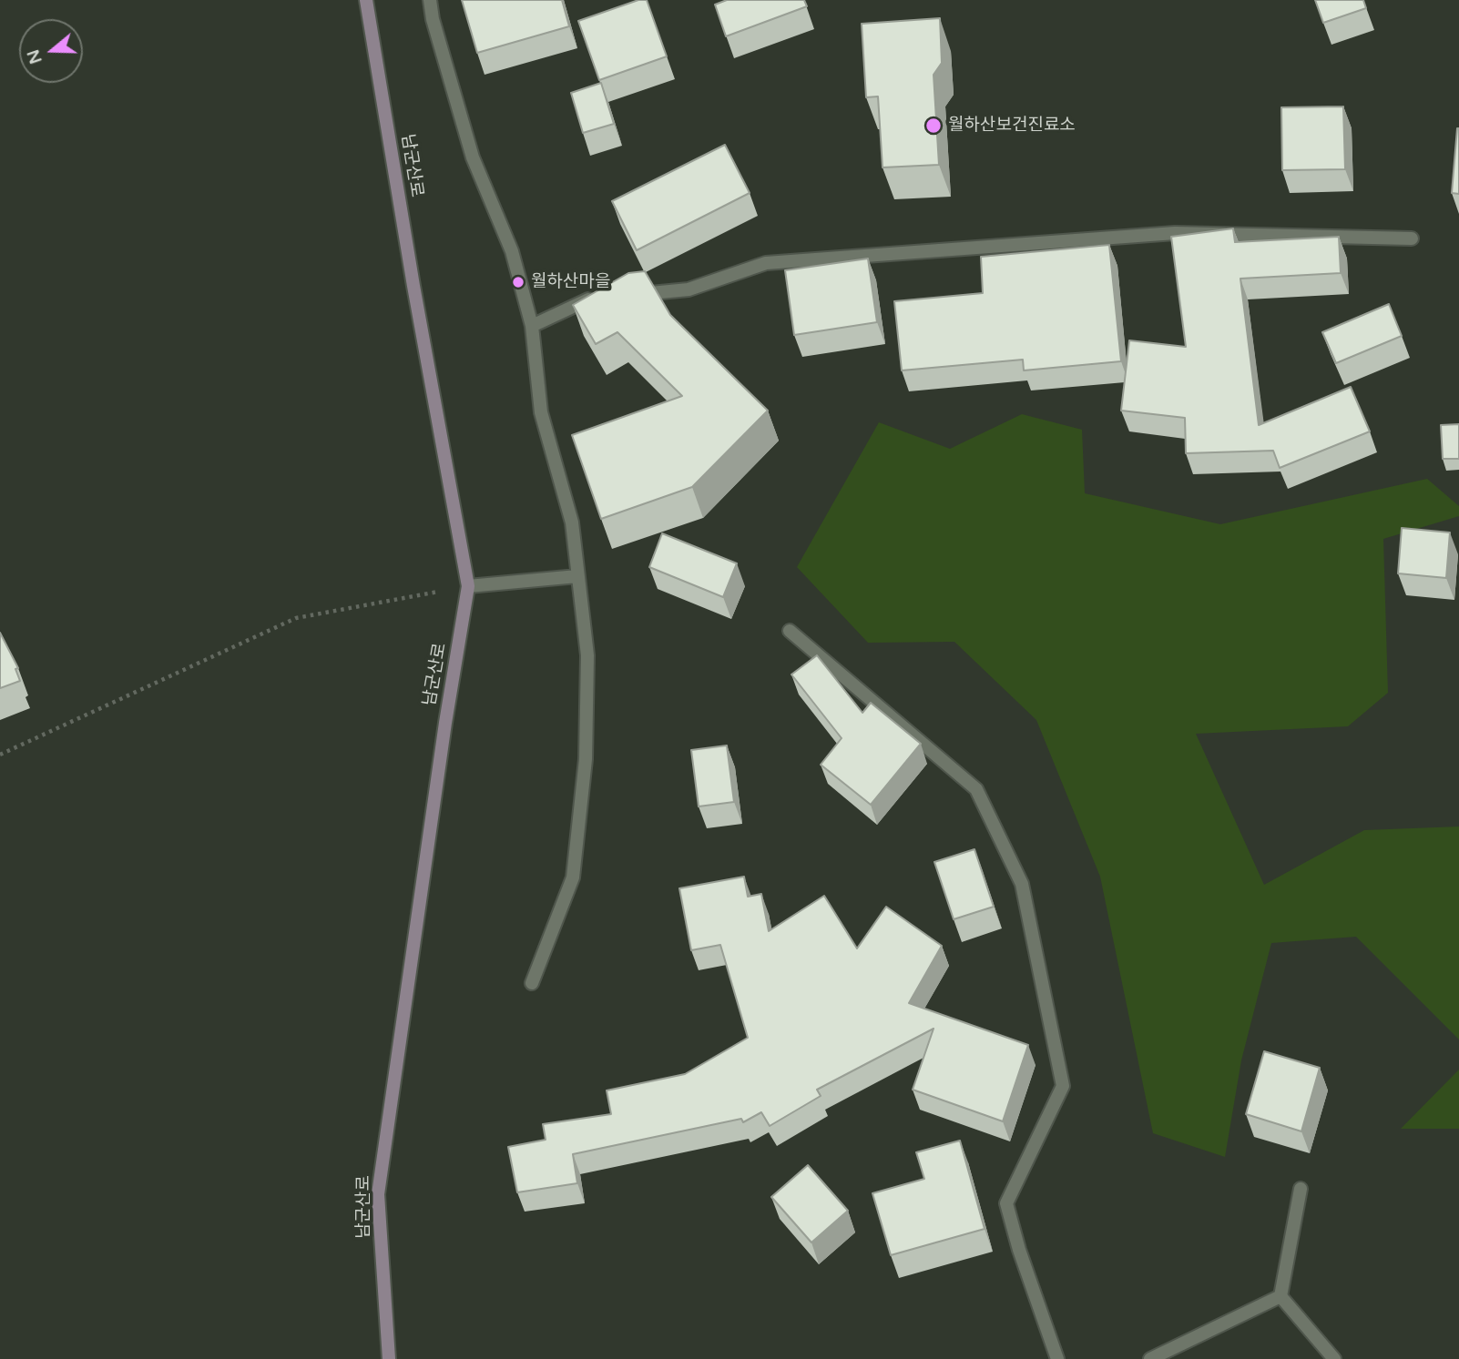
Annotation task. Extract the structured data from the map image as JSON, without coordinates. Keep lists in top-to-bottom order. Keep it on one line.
{"streets":{"main road":["남군산로"]},"places":["월하산보건진료소","월하산마을"],"north":"left"}
